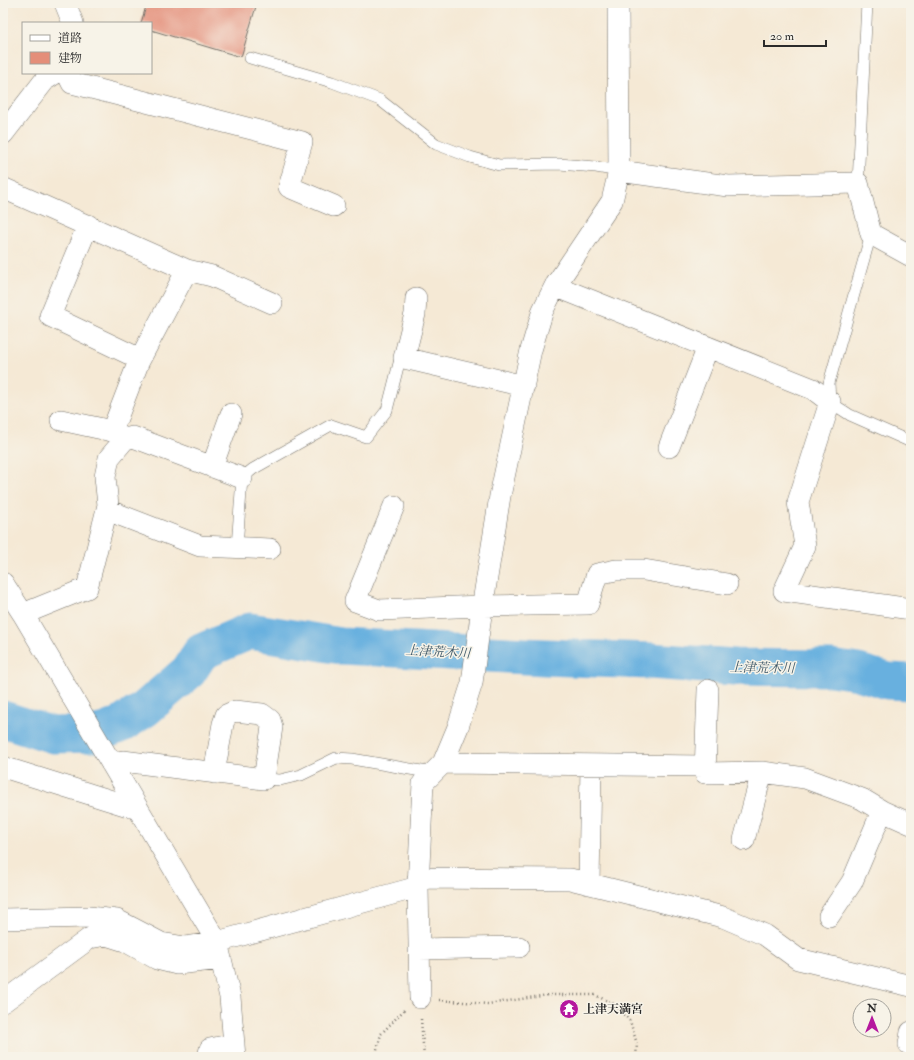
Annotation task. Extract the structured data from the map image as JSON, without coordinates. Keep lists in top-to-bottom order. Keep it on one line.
{"water":["上津荒木川"],"places":{"temple":["上津天満宮"]},"legend":["道路","建物"],"scale_bar":"20 m","north":"top"}
